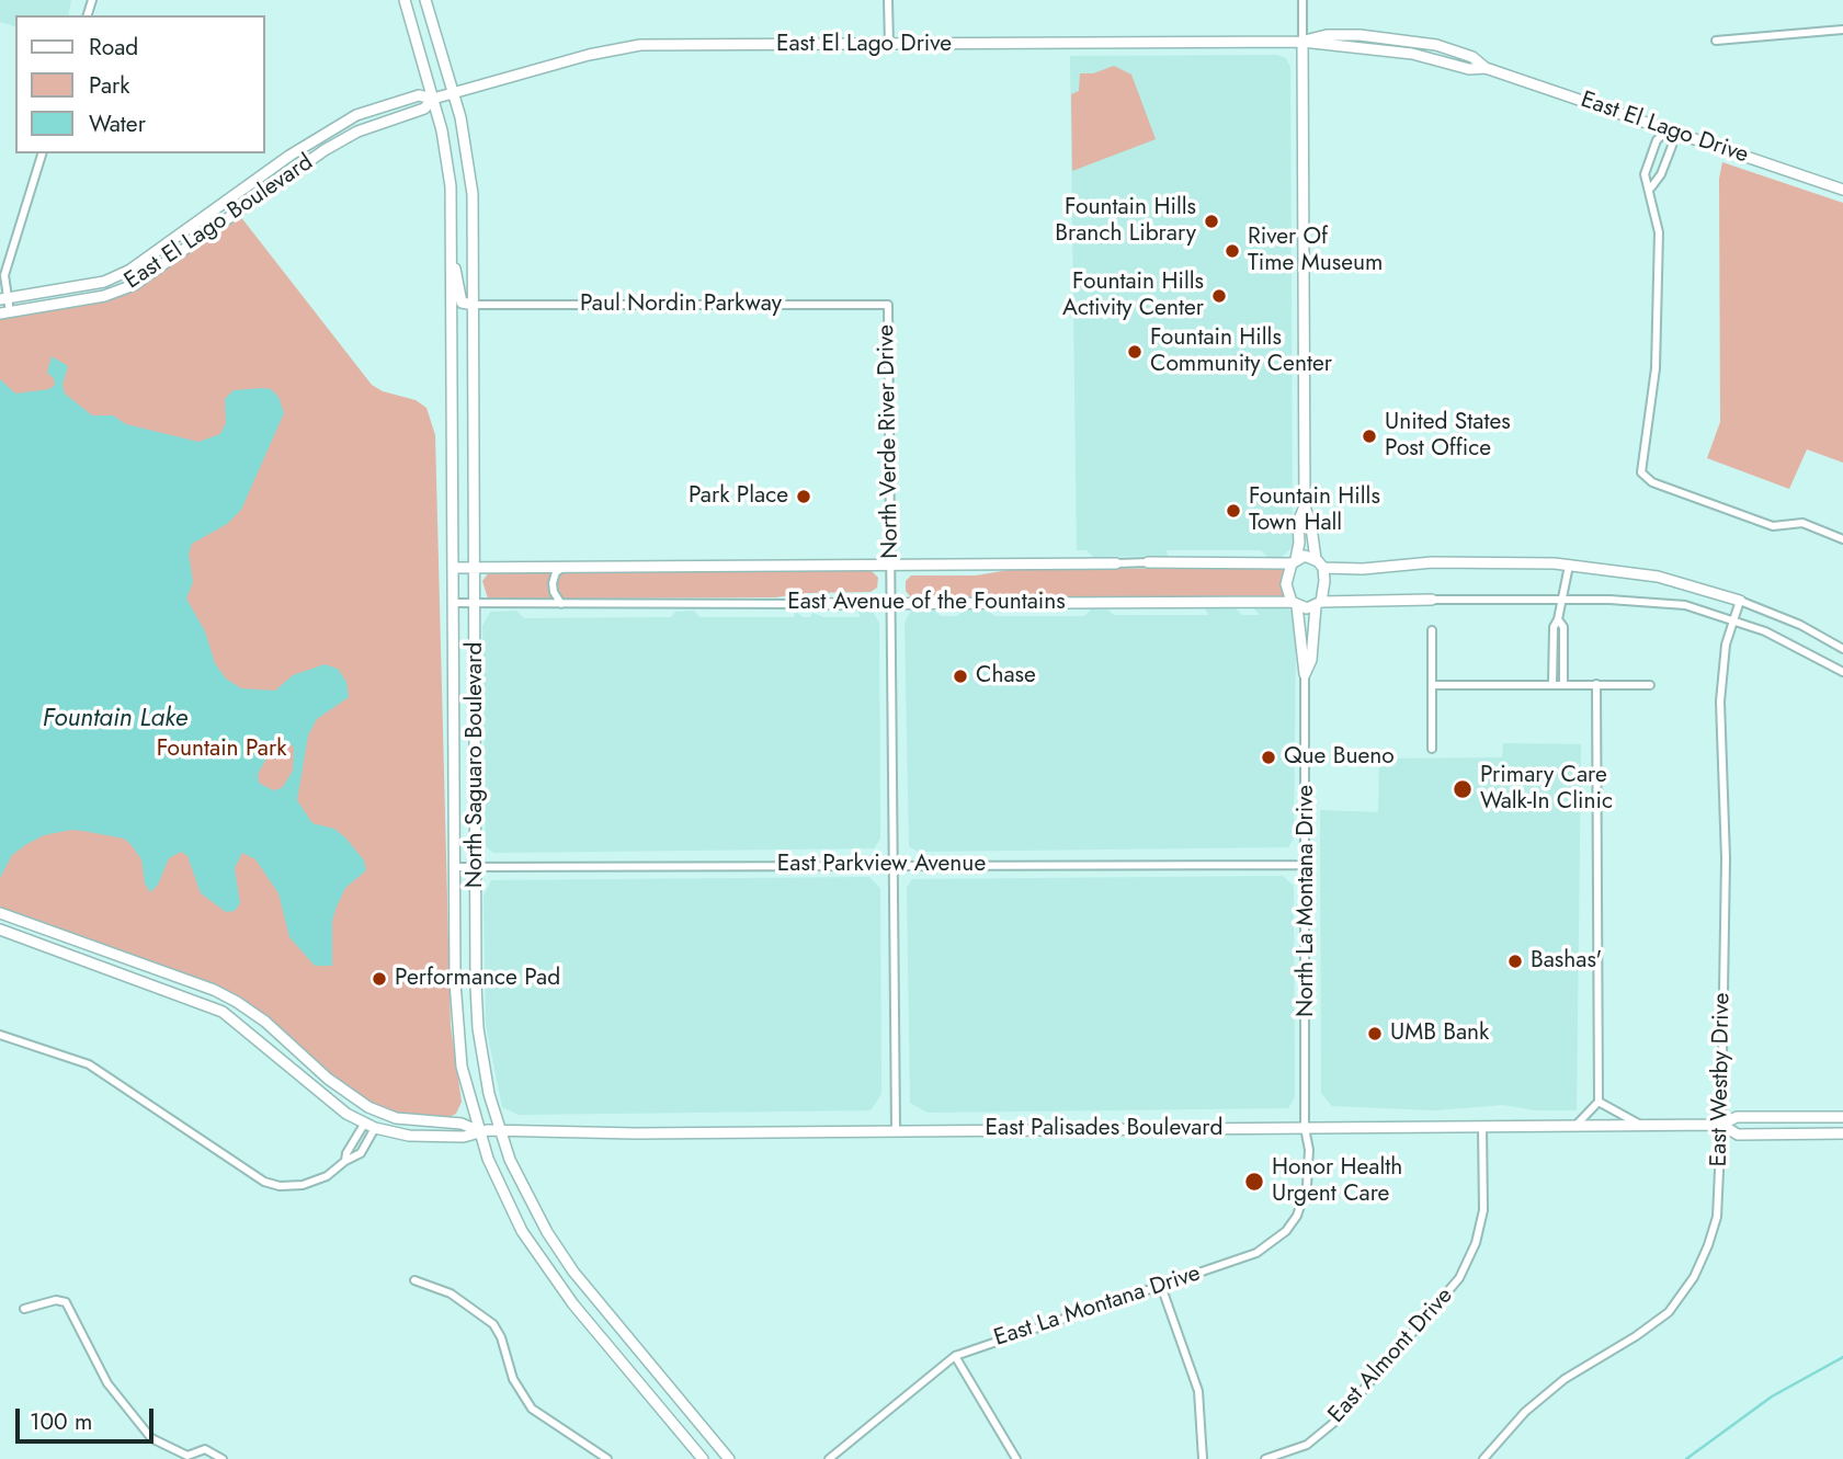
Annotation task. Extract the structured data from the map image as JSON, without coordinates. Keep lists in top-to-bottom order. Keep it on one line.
{"streets":{"street":["East El Lago Drive","East El Lago Boulevard","Paul Nordin Parkway","North Verde River Drive","East Avenue of the Fountains","North Saguaro Boulevard","East Parkview Avenue","North La Montana Drive","East Westby Drive","East Palisades Boulevard","East La Montana Drive","East Almont Drive"]},"crossings":[["East El Lago Drive","East El Lago Boulevard"],["East El Lago Drive","North Saguaro Boulevard"],["Paul Nordin Parkway","North Verde River Drive"],["Paul Nordin Parkway","North Saguaro Boulevard"],["North Verde River Drive","East Avenue of the Fountains"],["North Verde River Drive","East Parkview Avenue"],["North Verde River Drive","East Palisades Boulevard"],["East Avenue of the Fountains","North Saguaro Boulevard"],["East Avenue of the Fountains","North La Montana Drive"],["North Saguaro Boulevard","East Parkview Avenue"],["North Saguaro Boulevard","East Palisades Boulevard"],["East Parkview Avenue","North La Montana Drive"],["North La Montana Drive","East Palisades Boulevard"],["North La Montana Drive","East La Montana Drive"],["East Westby Drive","East Palisades Boulevard"],["East Palisades Boulevard","East La Montana Drive"],["East Palisades Boulevard","East Almont Drive"]],"water":["Fountain Lake"],"parks":["Fountain Park"],"places":["Fountain Hills Branch Library","River Of Time Museum","Fountain Hills Activity Center","Fountain Hills Community Center","United States Post Office","Park Place","Fountain Hills Town Hall","Chase","Que Bueno","Primary Care Walk-In Clinic","Bashas'","Performance Pad","UMB Bank","Honor Health Urgent Care"],"legend":["Road","Park","Water"],"scale_bar":"100 m"}
